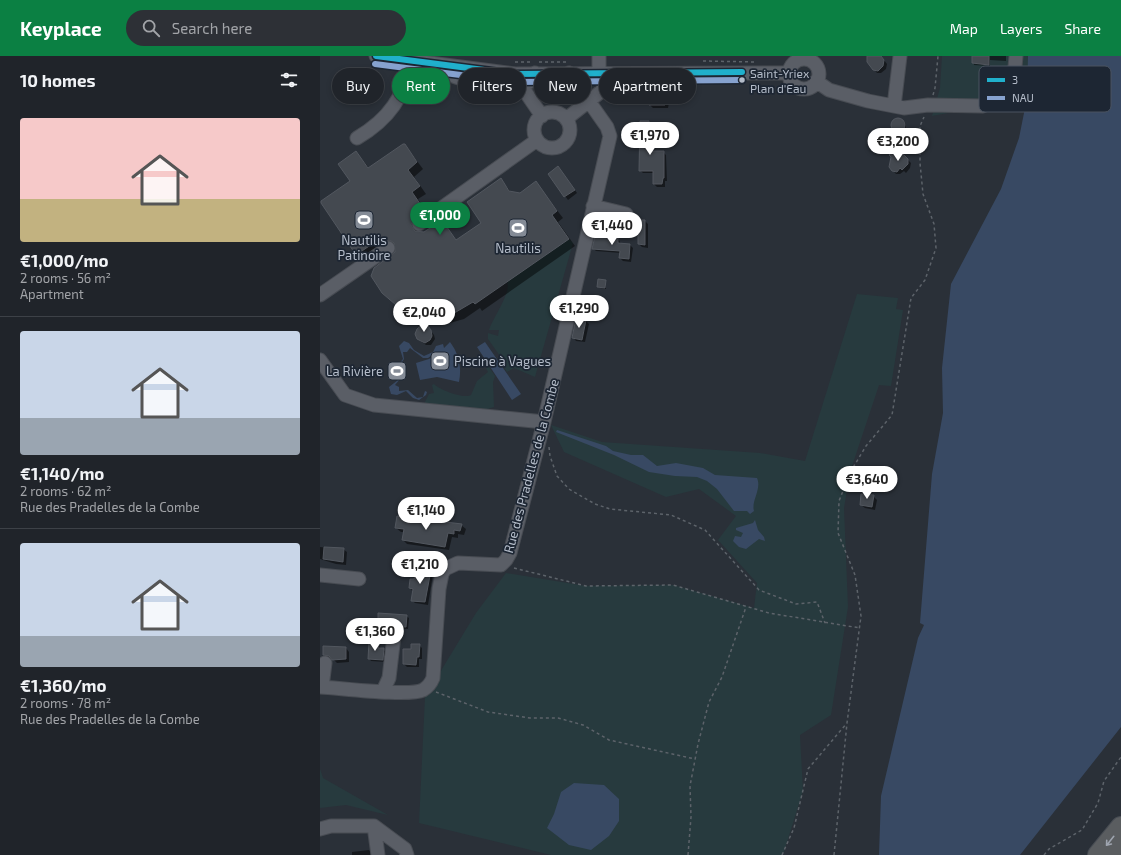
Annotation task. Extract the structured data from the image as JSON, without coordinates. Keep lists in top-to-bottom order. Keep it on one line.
{"streets":{"street":["Rue des Pradelles de la Combe"]},"places":{"other":["Saint-Yriex Plan d'Eau"],"sports":["Nautilis Patinoire","Nautilis","Piscine à Vagues","La Rivière"]},"lines":["transit line 3","transit line NAU"],"legend":["3","NAU"],"page":{"header":"Keyplace","search":"Search here","nav":["Map","Layers","Share"],"heading":"10 homes","chip":["Buy","Rent","Filters","New","Apartment"],"list":[{"name":"€1,000/mo","note":"2 rooms · 56 m² · Apartment"},{"name":"€1,140/mo","note":"2 rooms · 62 m² · Rue des Pradelles de la Combe"},{"name":"€1,360/mo","note":"2 rooms · 78 m² · Rue des Pradelles de la Combe"}],"price":["€1,970","€3,200","€1,000","€1,440","€1,290","€2,040","€3,640","€1,140","€1,210","€1,360"]}}
